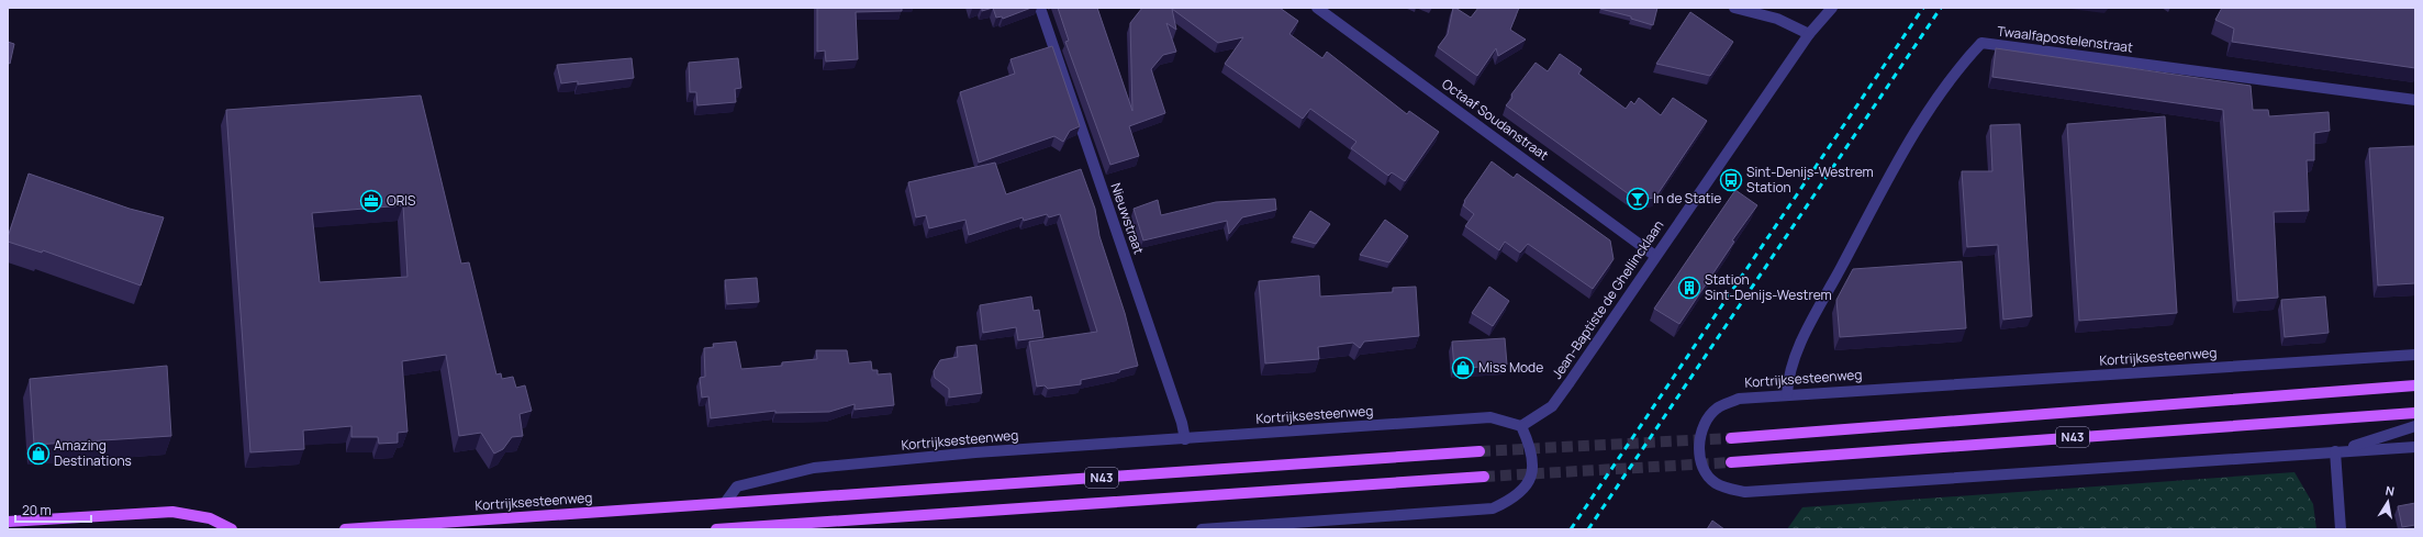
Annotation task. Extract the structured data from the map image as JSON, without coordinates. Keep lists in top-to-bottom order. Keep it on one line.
{"streets":{"main road":["Kortrijksesteenweg","N43"],"street":["Twaalfapostelenstraat","Octaaf Soudanstraat","Nieuwstraat","Jean-Baptiste de Ghellincklaan"]},"crossings":[["Twaalfapostelenstraat","Kortrijksesteenweg"],["Octaaf Soudanstraat","Jean-Baptiste de Ghellincklaan"],["Nieuwstraat","Kortrijksesteenweg"],["Jean-Baptiste de Ghellincklaan","Kortrijksesteenweg"]],"places":{"bus stop":["Sint-Denijs-Westrem Station"],"bar":["In de Statie"],"office":["ORIS"],"building":["Station Sint-Denijs-Westrem"],"shop":["Miss Mode","Amazing Destinations"]},"scale_bar":"20 m","north":"top"}
